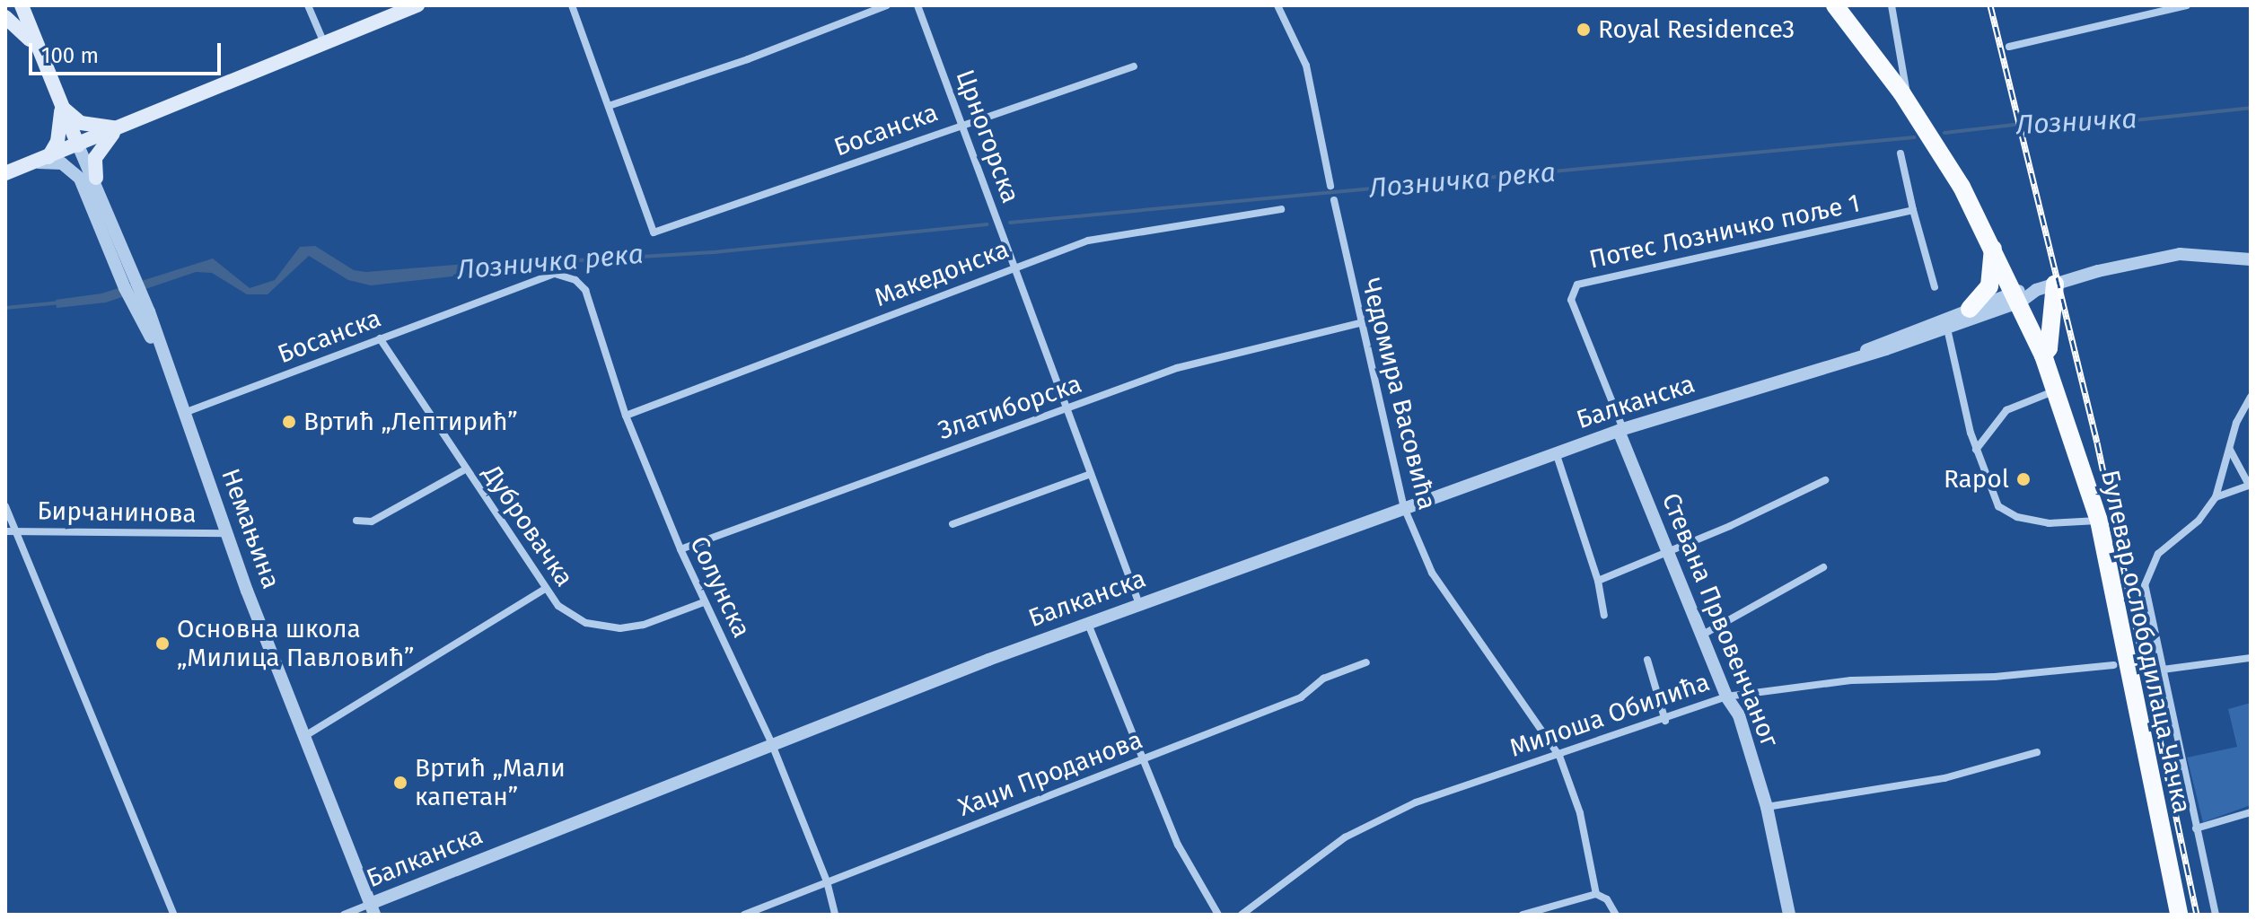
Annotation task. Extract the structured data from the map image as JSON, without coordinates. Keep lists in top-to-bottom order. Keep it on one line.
{"streets":{"main road":["Немањина","Булевар ослободилаца Чачка"],"street":["Босанска","Црногорска","Потес Лозничко поље 1","Македонска","Чедомира Васовића","Балканска","Златиборска","Бирчанинова","Дубровачка","Солунска","Стевана Првовенчаног","Милоша Обилића","Хаџи Проданова"]},"crossings":[["Босанска","Црногорска"],["Босанска","Дубровачка"],["Босанска","Немањина"],["Босанска","Солунска"],["Црногорска","Македонска"],["Црногорска","Балканска"],["Црногорска","Златиборска"],["Потес Лозничко поље 1","Балканска"],["Потес Лозничко поље 1","Стевана Првовенчаног"],["Македонска","Солунска"],["Чедомира Васовића","Балканска"],["Чедомира Васовића","Златиборска"],["Чедомира Васовића","Милоша Обилића"],["Балканска","Немањина"],["Балканска","Солунска"],["Балканска","Стевана Првовенчаног"],["Балканска","Булевар ослободилаца Чачка"],["Златиборска","Солунска"],["Бирчанинова","Немањина"],["Дубровачка","Солунска"],["Солунска","Хаџи Проданова"],["Стевана Првовенчаног","Милоша Обилића"]],"water":["Лозничка","Лозничка река"],"places":["Royal Residence3","Вртић „Лептирић”","Rapol","Основна школа „Милица Павловић”","Вртић „Мали капетан”"],"scale_bar":"100 m"}
